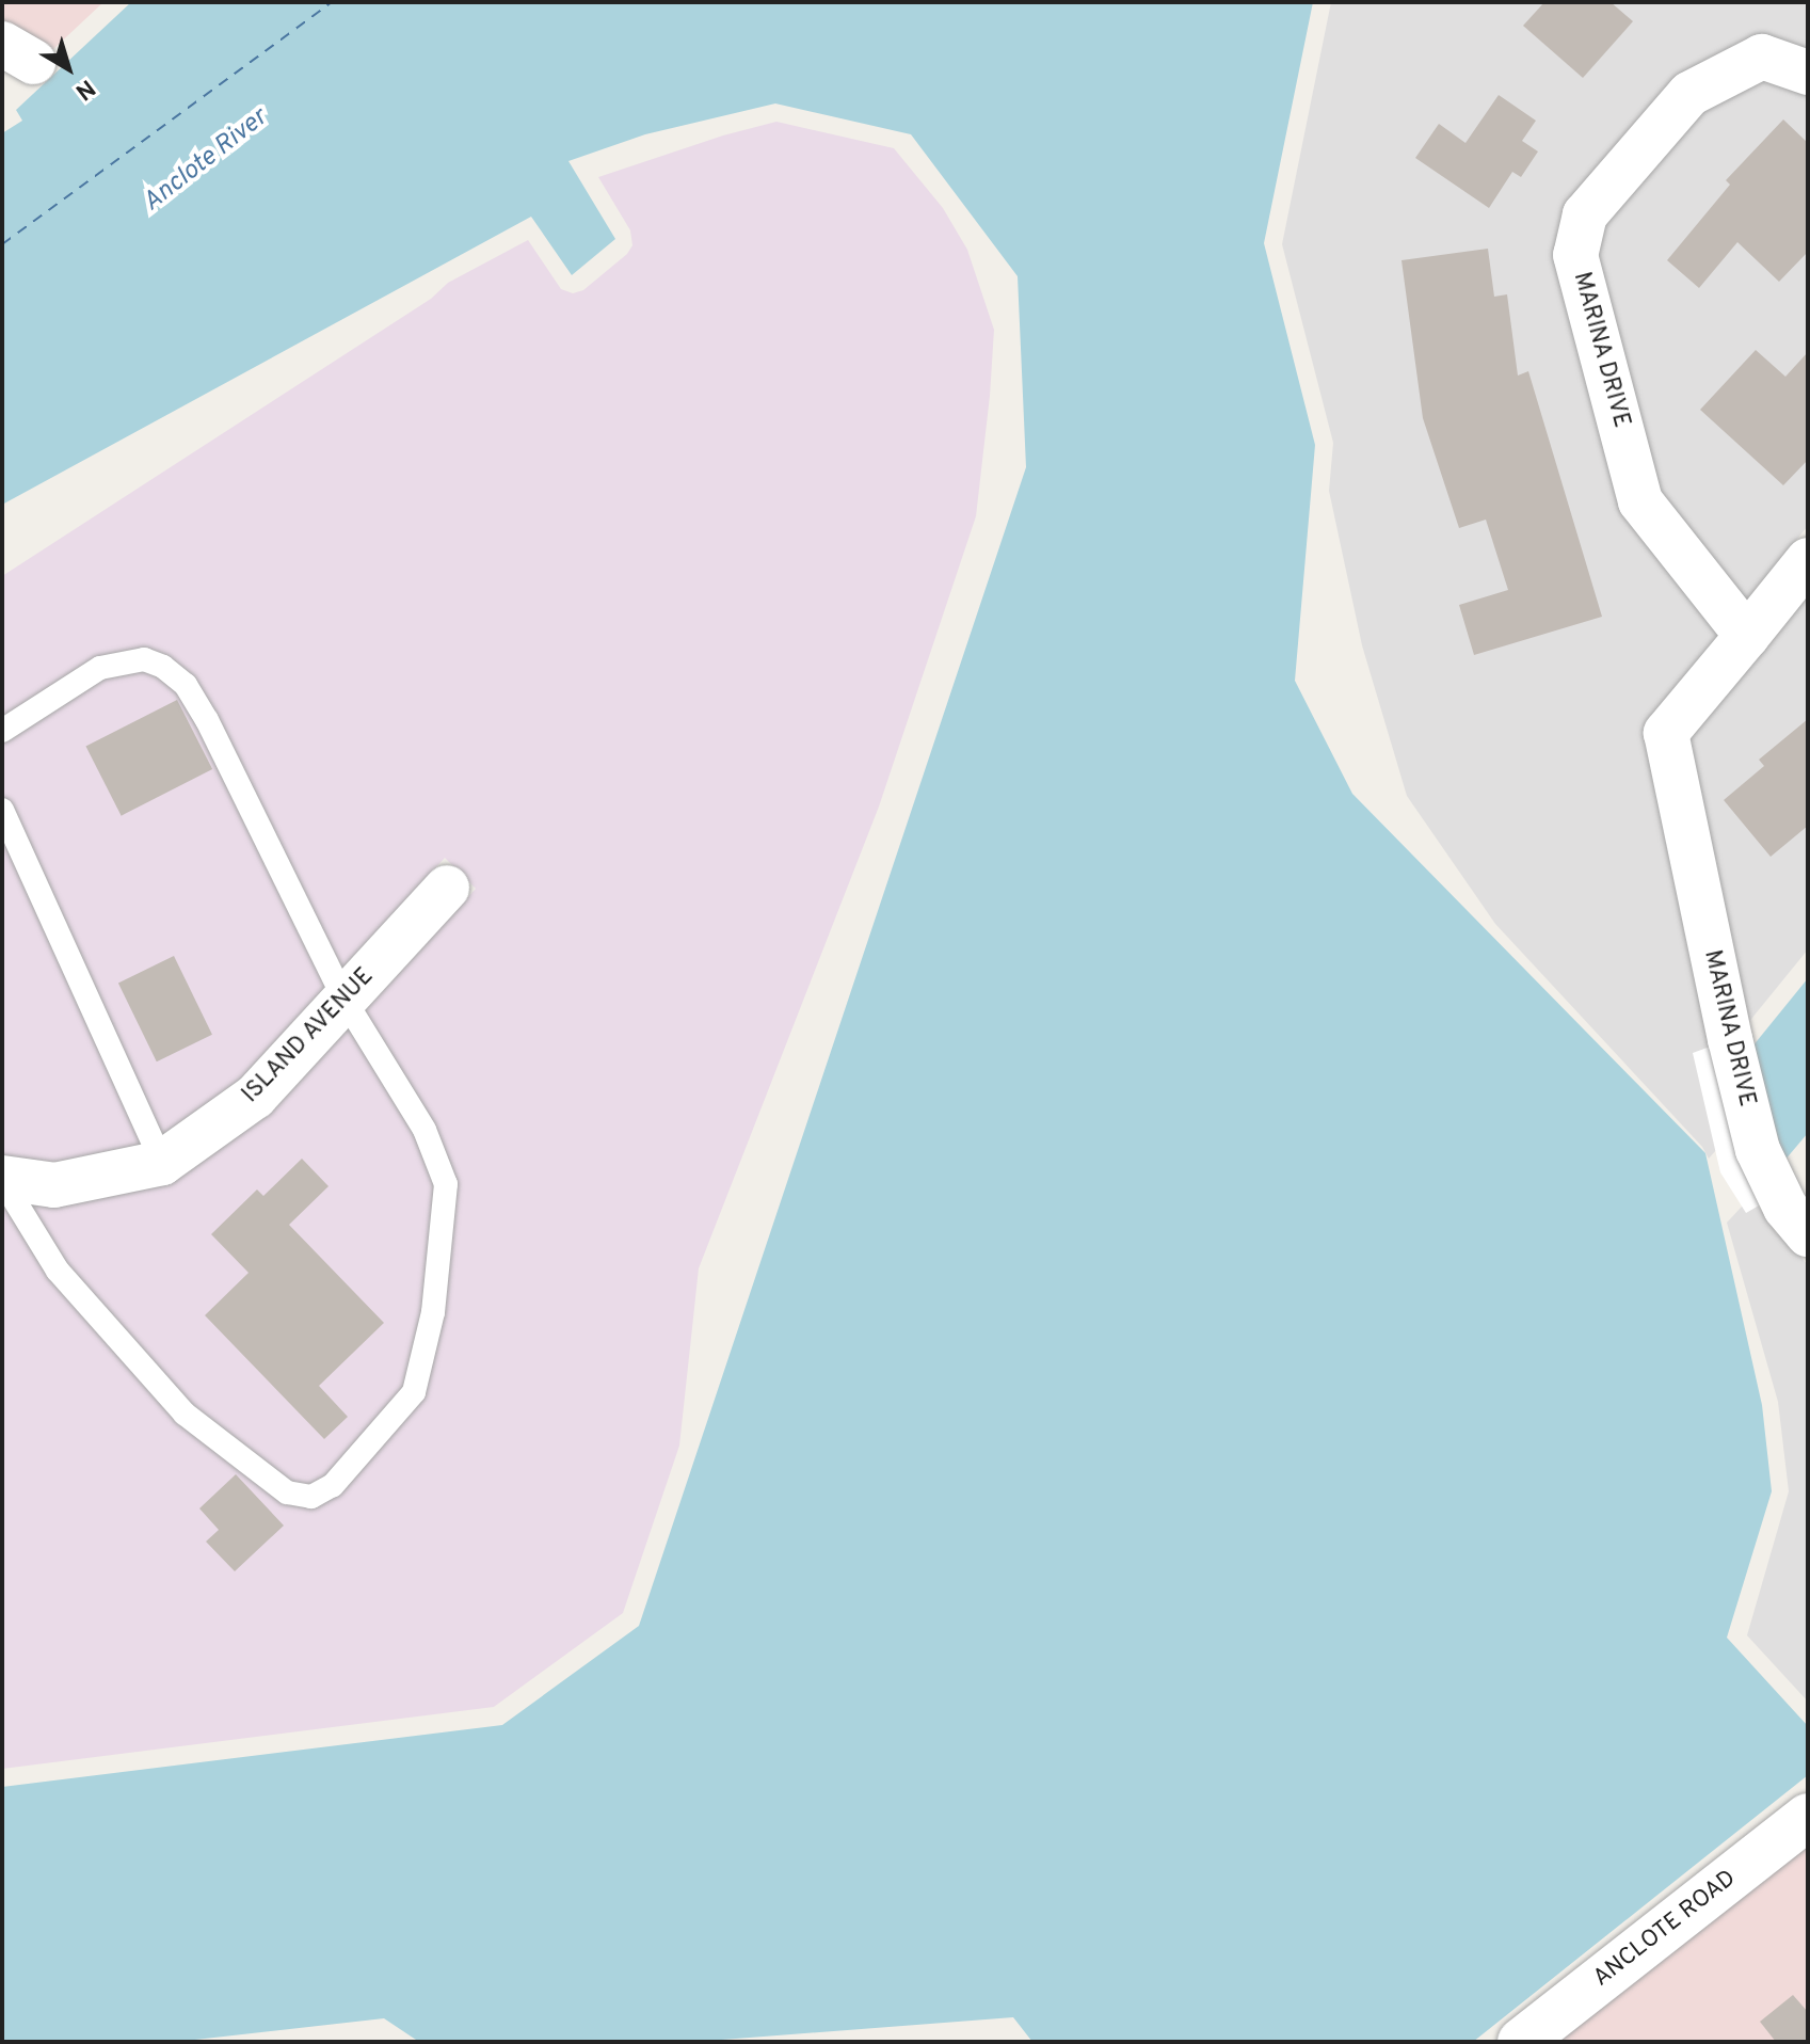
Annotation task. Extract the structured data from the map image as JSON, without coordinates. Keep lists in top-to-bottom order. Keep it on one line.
{"streets":{"street":["MARINA DRIVE","ISLAND AVENUE","ANCLOTE ROAD"]},"water":["Anclote River"],"north":"bottom right"}
